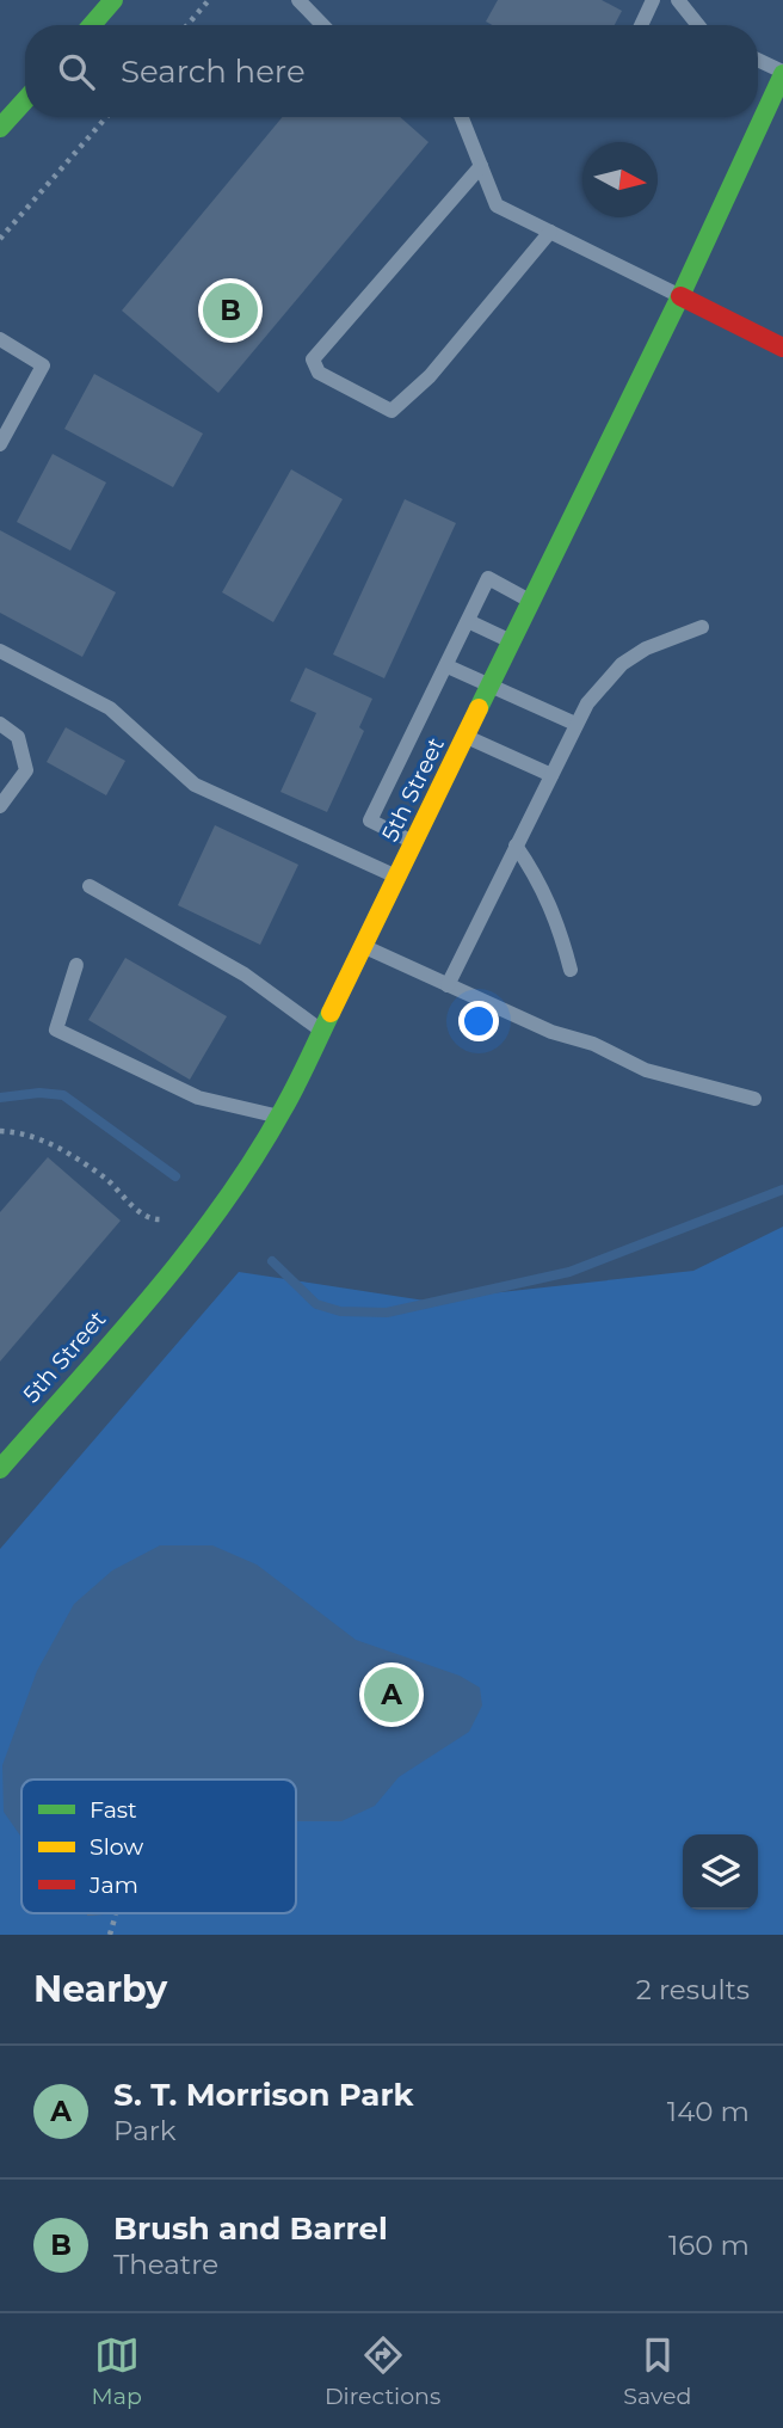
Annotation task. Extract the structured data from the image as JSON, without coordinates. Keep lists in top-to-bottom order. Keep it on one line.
{"streets":{"street":["5th Street"]},"legend":["Fast","Slow","Jam"],"north":"right","page":{"search":"Search here","pins":["B","A"],"heading":["Nearby","2 results"],"list":[{"mark":"A","name":"S. T. Morrison Park","note":"Park","value":"140 m"},{"mark":"B","name":"Brush and Barrel","note":"Theatre","value":"160 m"}],"nav":["Map","Directions","Saved"]}}
